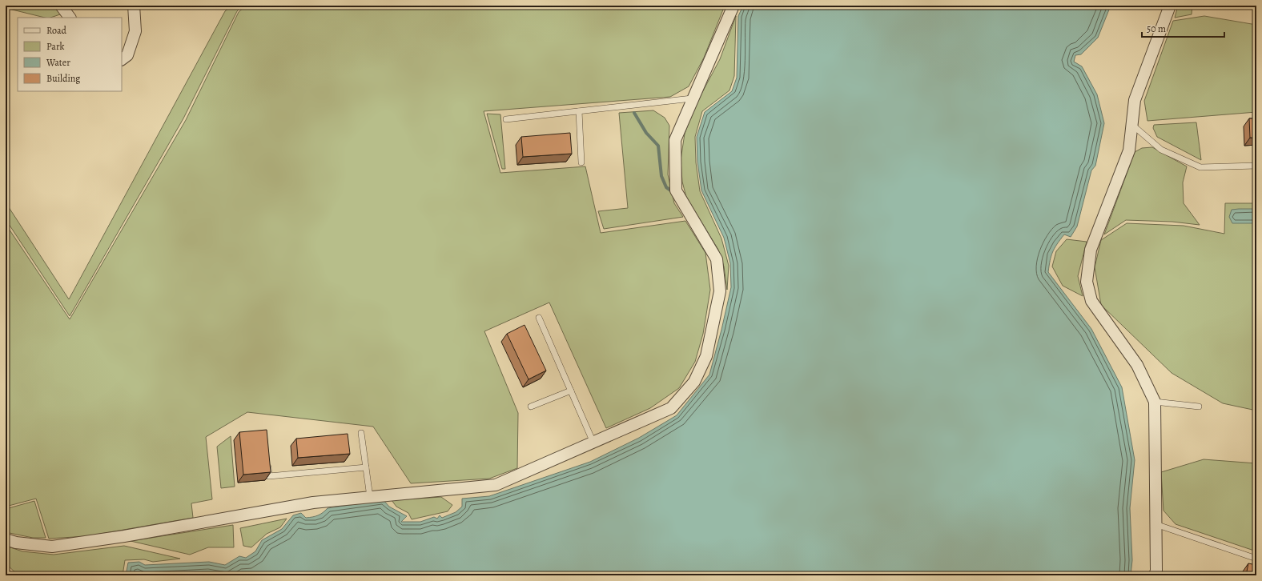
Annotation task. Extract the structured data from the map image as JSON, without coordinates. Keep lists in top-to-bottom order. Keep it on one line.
{"legend":["Road","Park","Water","Building"],"scale_bar":"50 m"}
